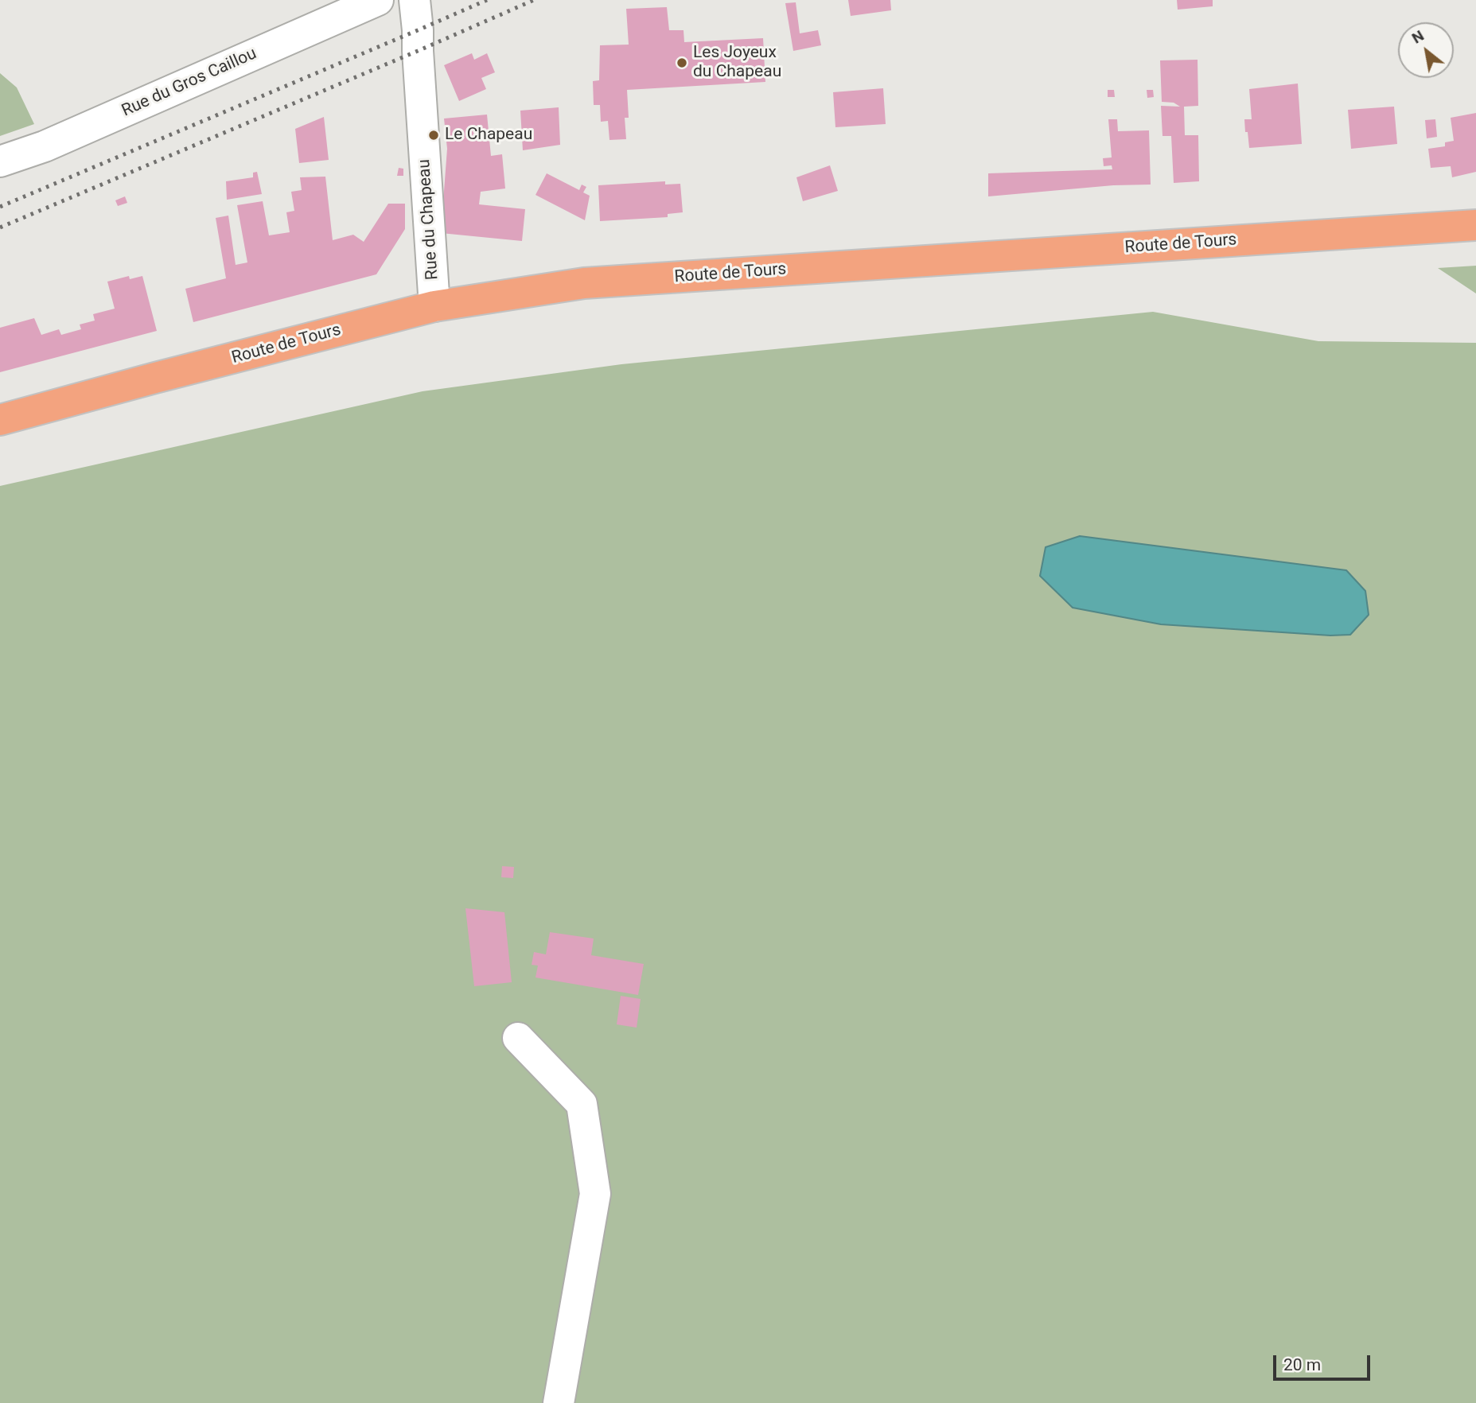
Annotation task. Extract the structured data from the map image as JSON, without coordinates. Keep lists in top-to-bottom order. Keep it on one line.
{"streets":{"main road":["Route de Tours"],"street":["Rue du Gros Caillou","Rue du Chapeau"]},"crossings":[["Rue du Chapeau","Route de Tours"]],"places":["Les Joyeux du Chapeau","Le Chapeau"],"scale_bar":"20 m","north":"top left"}
